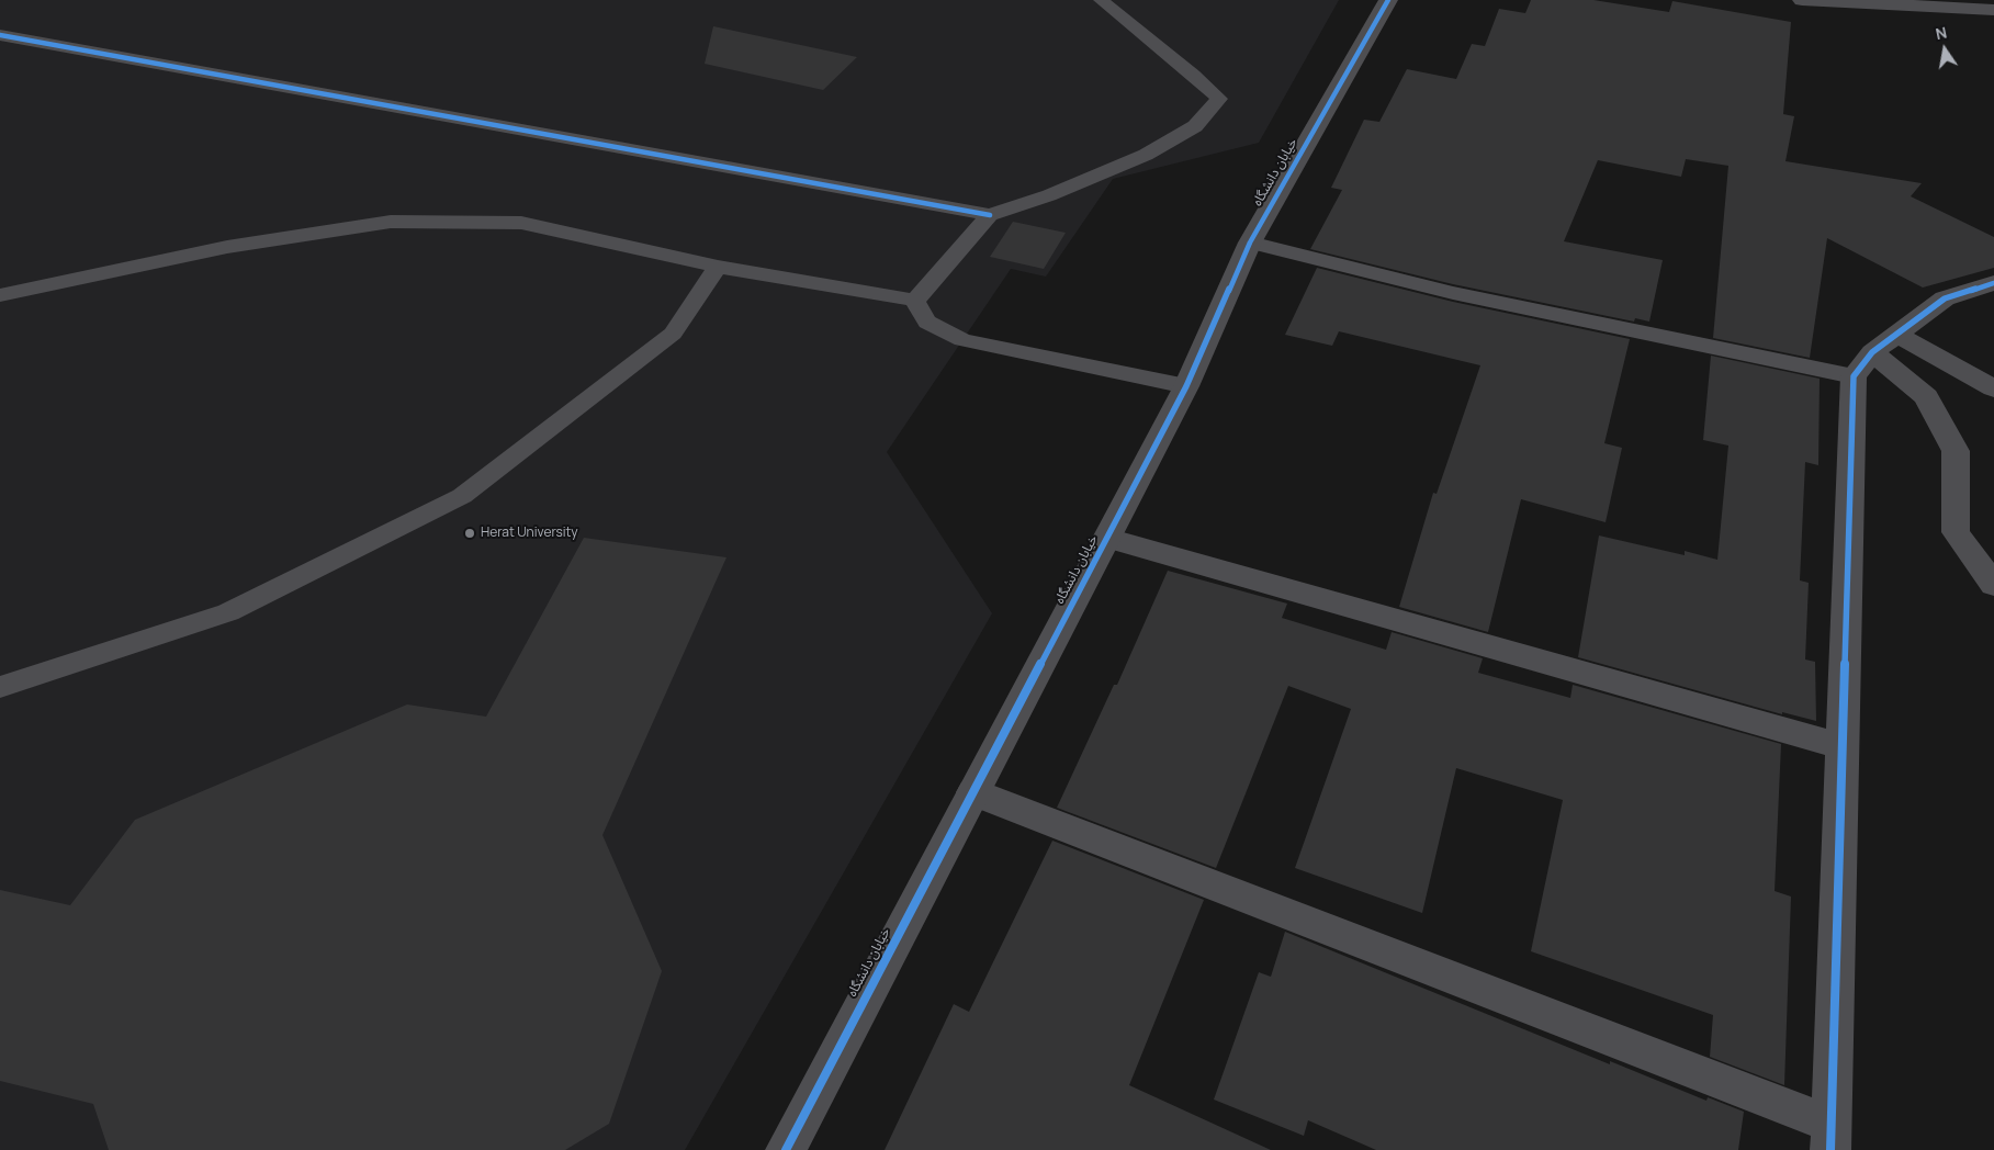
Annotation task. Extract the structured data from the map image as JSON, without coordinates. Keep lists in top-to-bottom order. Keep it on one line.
{"streets":{"street":["خیابان دانشگاه"]},"places":["Herat University"],"north":"top"}
